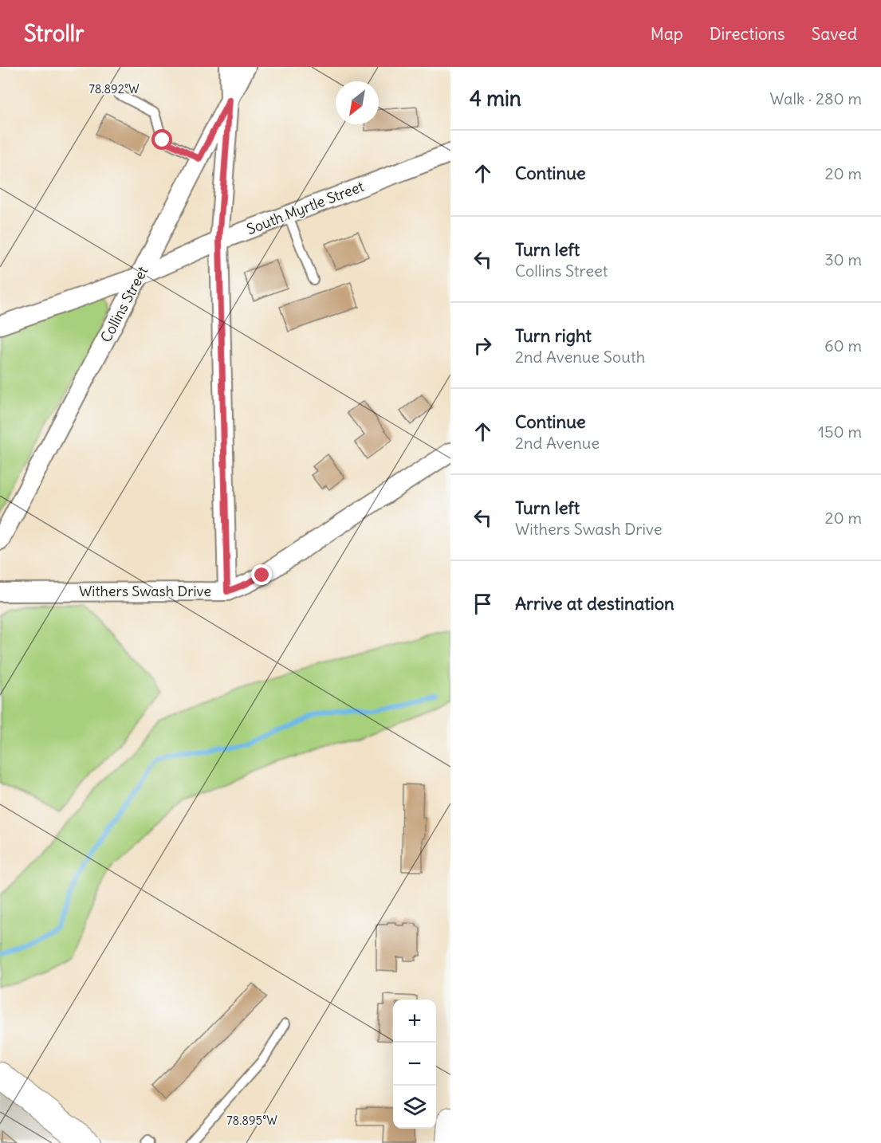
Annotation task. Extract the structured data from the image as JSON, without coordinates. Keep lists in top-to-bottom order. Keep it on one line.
{"streets":{"street":["South Myrtle Street","Collins Street","Withers Swash Drive"]},"crossings":[["South Myrtle Street","Collins Street"]],"north":"bottom left","page":{"header":"Strollr","nav":["Map","Directions","Saved"],"heading":["4 min","Walk · 280 m"],"list":[["Continue","20 m"],["Turn left","Collins Street","30 m"],["Turn right","2nd Avenue South","60 m"],["Continue","2nd Avenue","150 m"],["Turn left","Withers Swash Drive","20 m"],"Arrive at destination"],"map_buttons":["+","−"]},"coordinates":["78.892°W","78.895°W"]}
